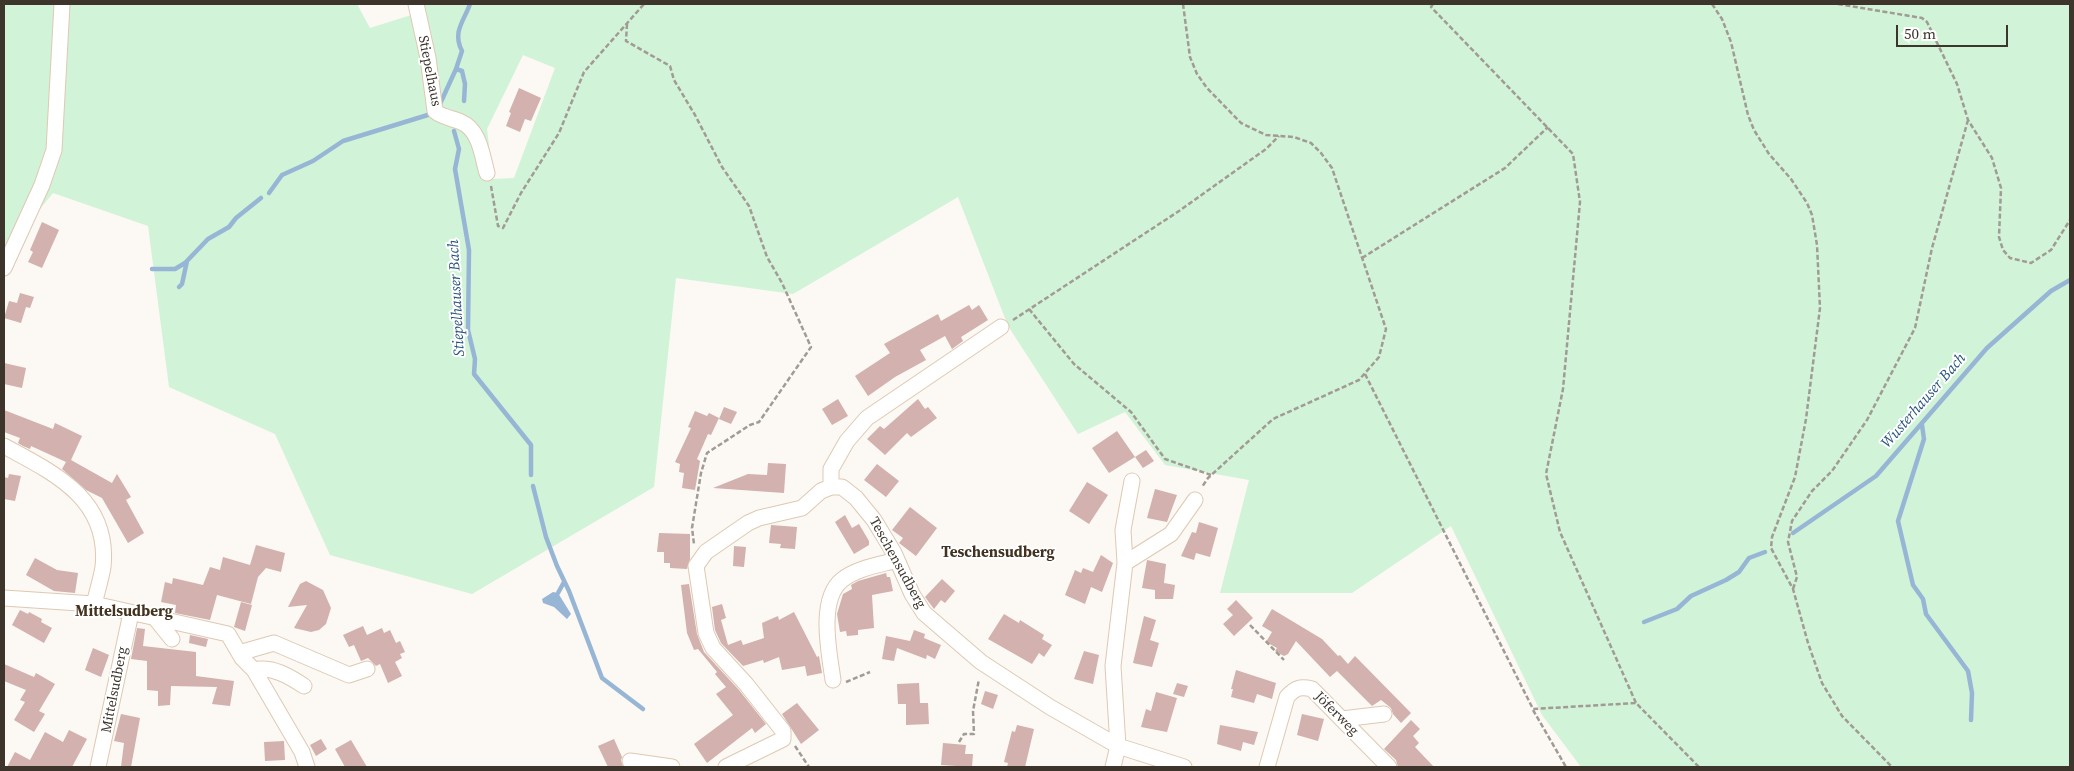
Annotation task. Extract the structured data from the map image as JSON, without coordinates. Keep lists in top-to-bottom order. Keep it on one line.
{"streets":{"street":["Stiepelhaus","Teschensudberg","Mittelsudberg","Jöferweg"]},"districts":["Teschensudberg","Mittelsudberg"],"water":["Stiepelhauser Bach","Wusterhauser Bach"],"scale_bar":"50 m"}
